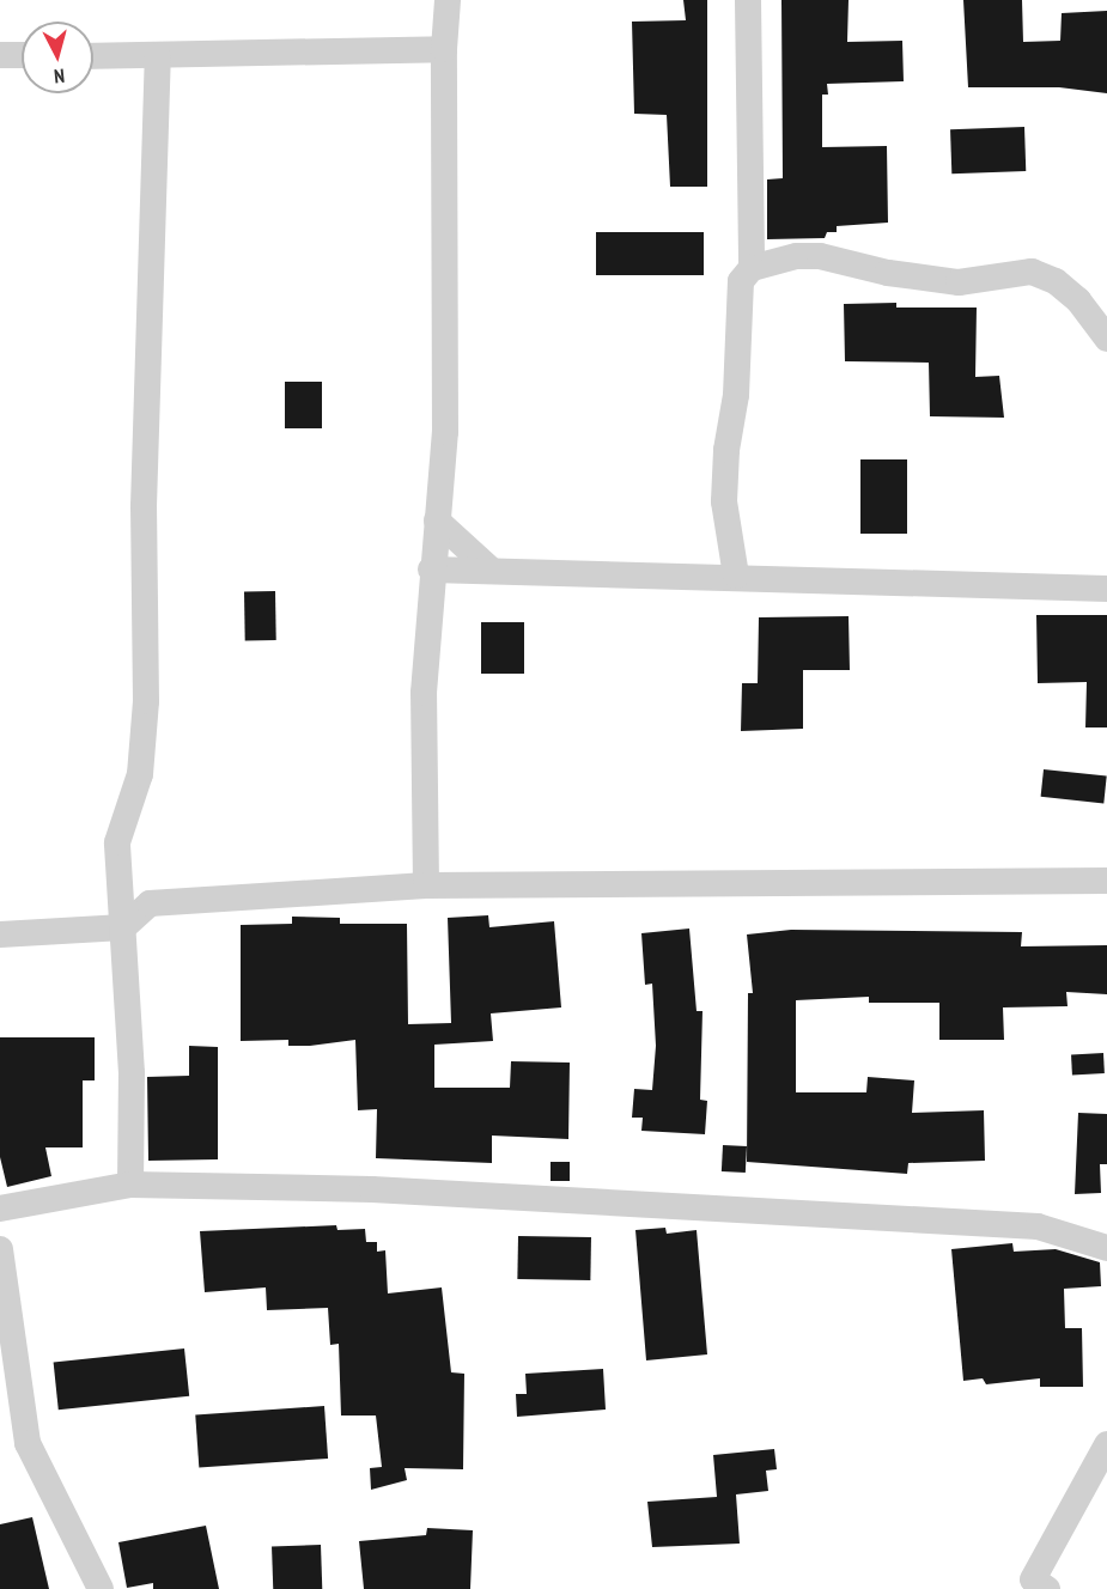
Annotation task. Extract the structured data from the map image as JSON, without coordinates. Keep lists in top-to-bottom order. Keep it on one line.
{"north":"bottom"}
